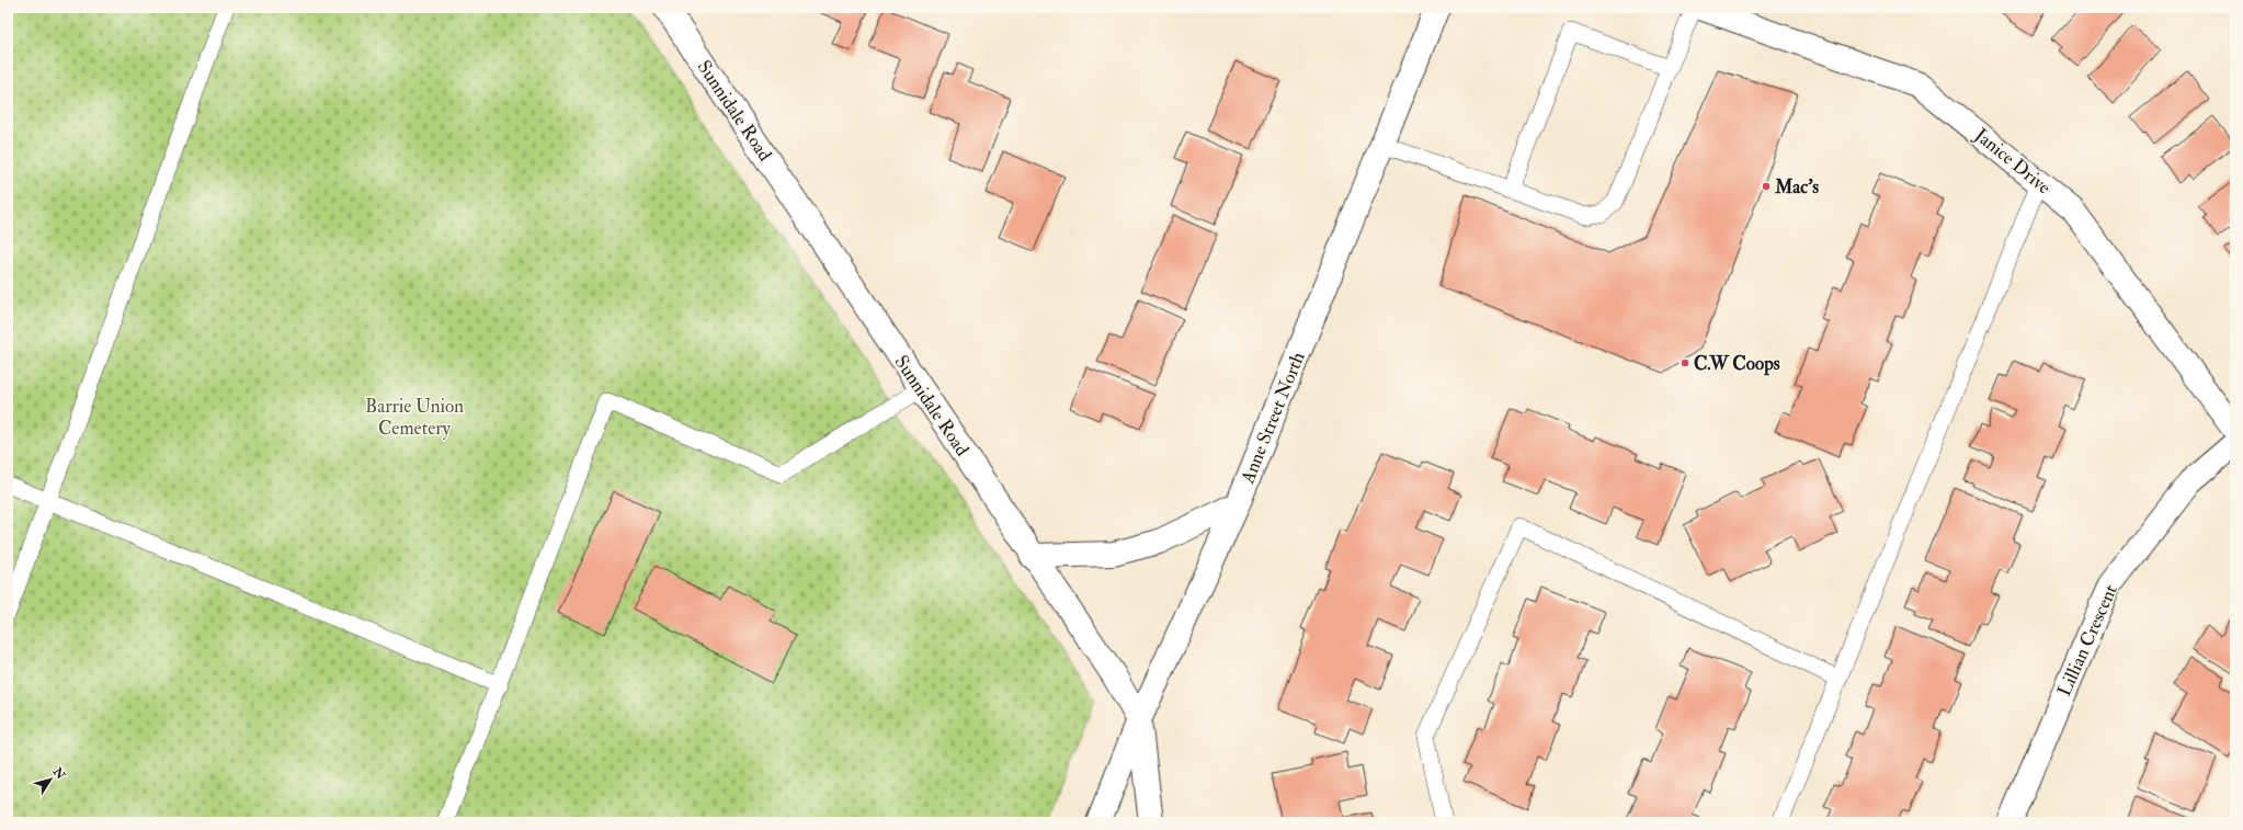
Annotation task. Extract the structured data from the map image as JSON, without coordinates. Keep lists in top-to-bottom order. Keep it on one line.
{"streets":{"street":["Sunnidale Road","Janice Drive","Anne Street North","Lillian Crescent"]},"crossings":[["Sunnidale Road","Anne Street North"]],"parks":["Barrie Union Cemetery"],"places":["Mac's","C.W Coops"],"north":"top right"}
